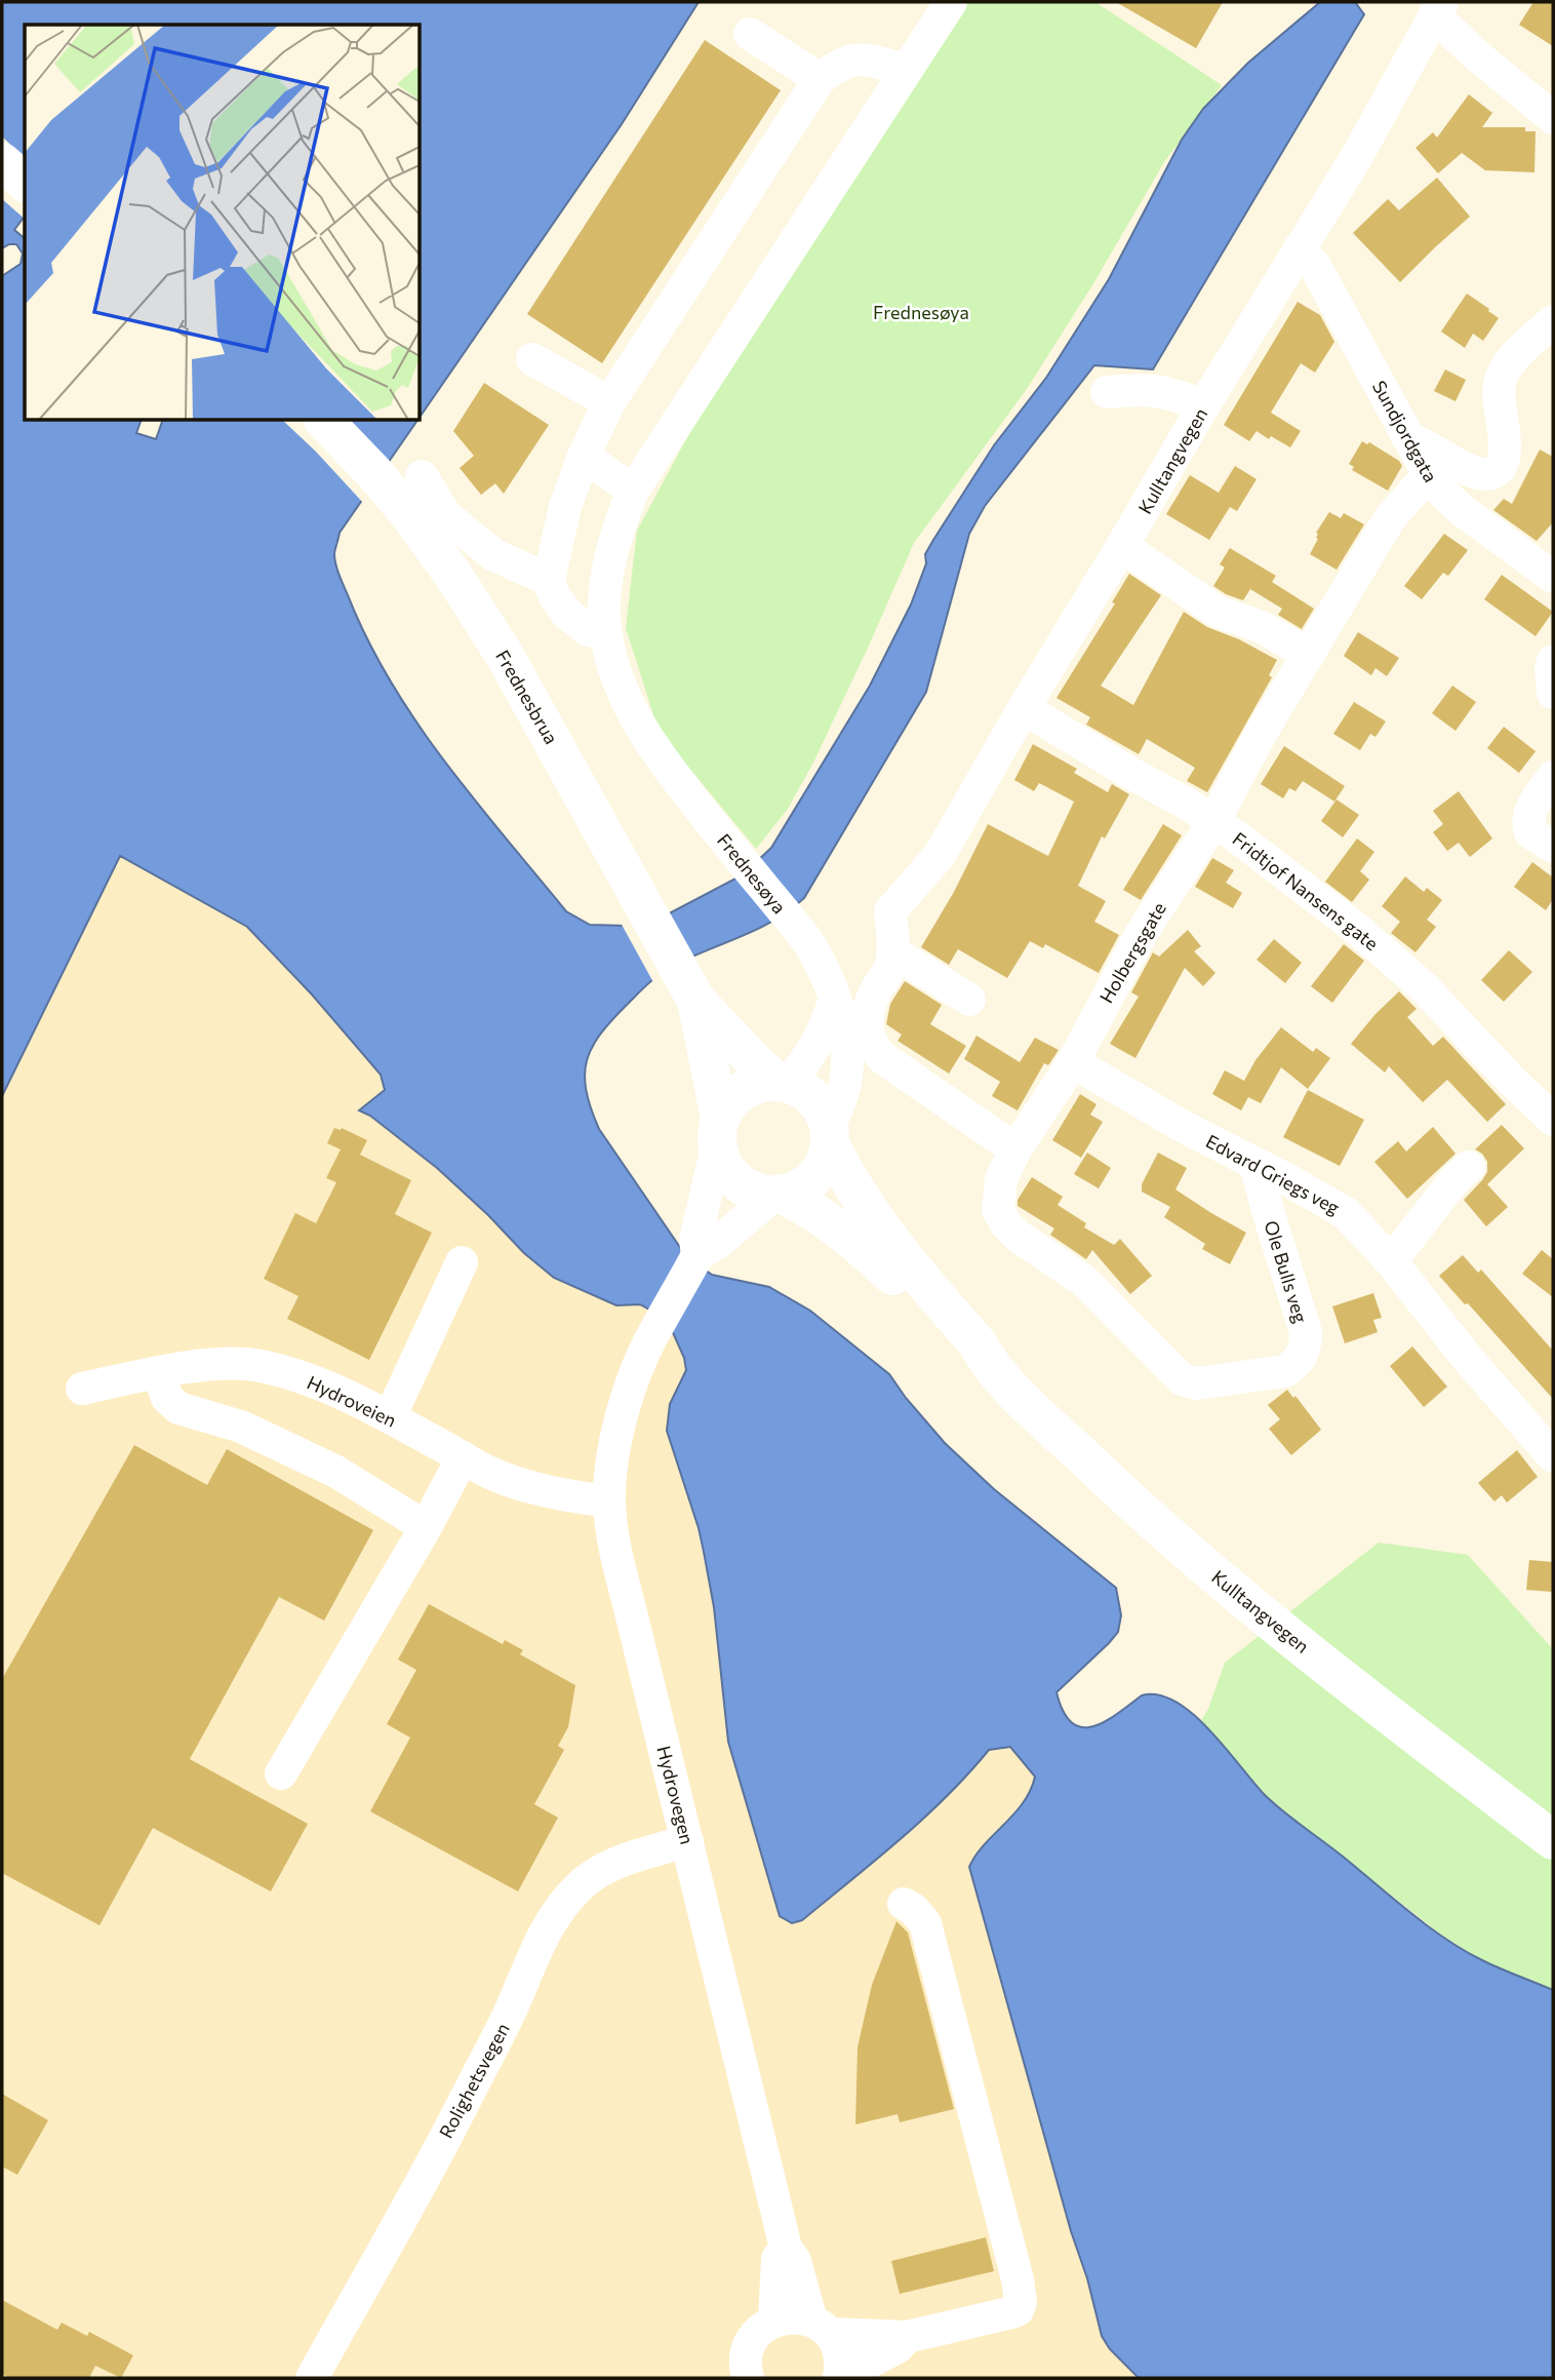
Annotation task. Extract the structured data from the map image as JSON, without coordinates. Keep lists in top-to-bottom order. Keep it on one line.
{"streets":{"highway":["Kulltangvegen","Frednesbrua"],"street":["Sundjordgata","Frednesøya","Fridtjof Nansens gate","Holbergsgate","Edvard Griegs veg","Ole Bulls veg","Hydroveien","Hydrovegen","Rolighetsvegen"]},"crossings":[["Sundjordgata","Kulltangvegen"],["Sundjordgata","Holbergsgate"],["Kulltangvegen","Frednesøya"],["Kulltangvegen","Fridtjof Nansens gate"],["Fridtjof Nansens gate","Holbergsgate"],["Holbergsgate","Edvard Griegs veg"],["Holbergsgate","Ole Bulls veg"],["Edvard Griegs veg","Ole Bulls veg"],["Hydroveien","Hydrovegen"],["Hydrovegen","Rolighetsvegen"]],"parks":["Frednesøya"]}
